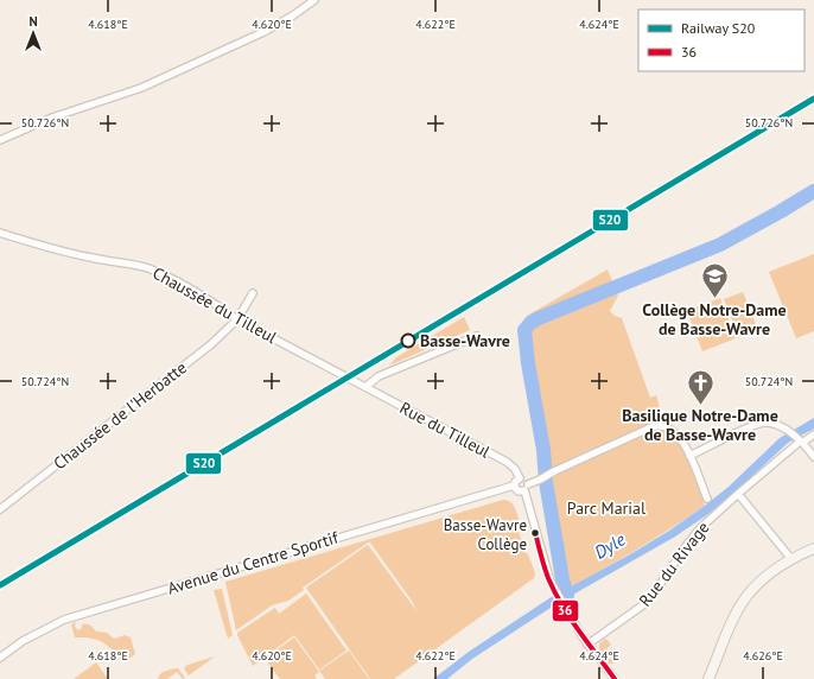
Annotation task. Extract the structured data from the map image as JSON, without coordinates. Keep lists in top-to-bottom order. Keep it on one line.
{"streets":{"street":["Chaussée du Tilleul","Chaussée de l'Herbatte","Rue du Tilleul","Avenue du Centre Sportif","Rue du Rivage"]},"crossings":[["Chaussée du Tilleul","Chaussée de l'Herbatte"],["Chaussée du Tilleul","Rue du Tilleul"],["Rue du Tilleul","Avenue du Centre Sportif"]],"water":["Dyle"],"parks":["Parc Marial"],"places":{"school or university":["Collège Notre-Dame de Basse-Wavre"],"other":["Basse-Wavre","Basse-Wavre Collège"],"church":["Basilique Notre-Dame de Basse-Wavre"]},"lines":["rail line S20","transit line 36"],"legend":["Railway S20","36"],"north":"top","coordinates":["4.618°E","4.620°E","4.622°E","4.624°E","50.726°N","50.724°N","4.626°E"]}
